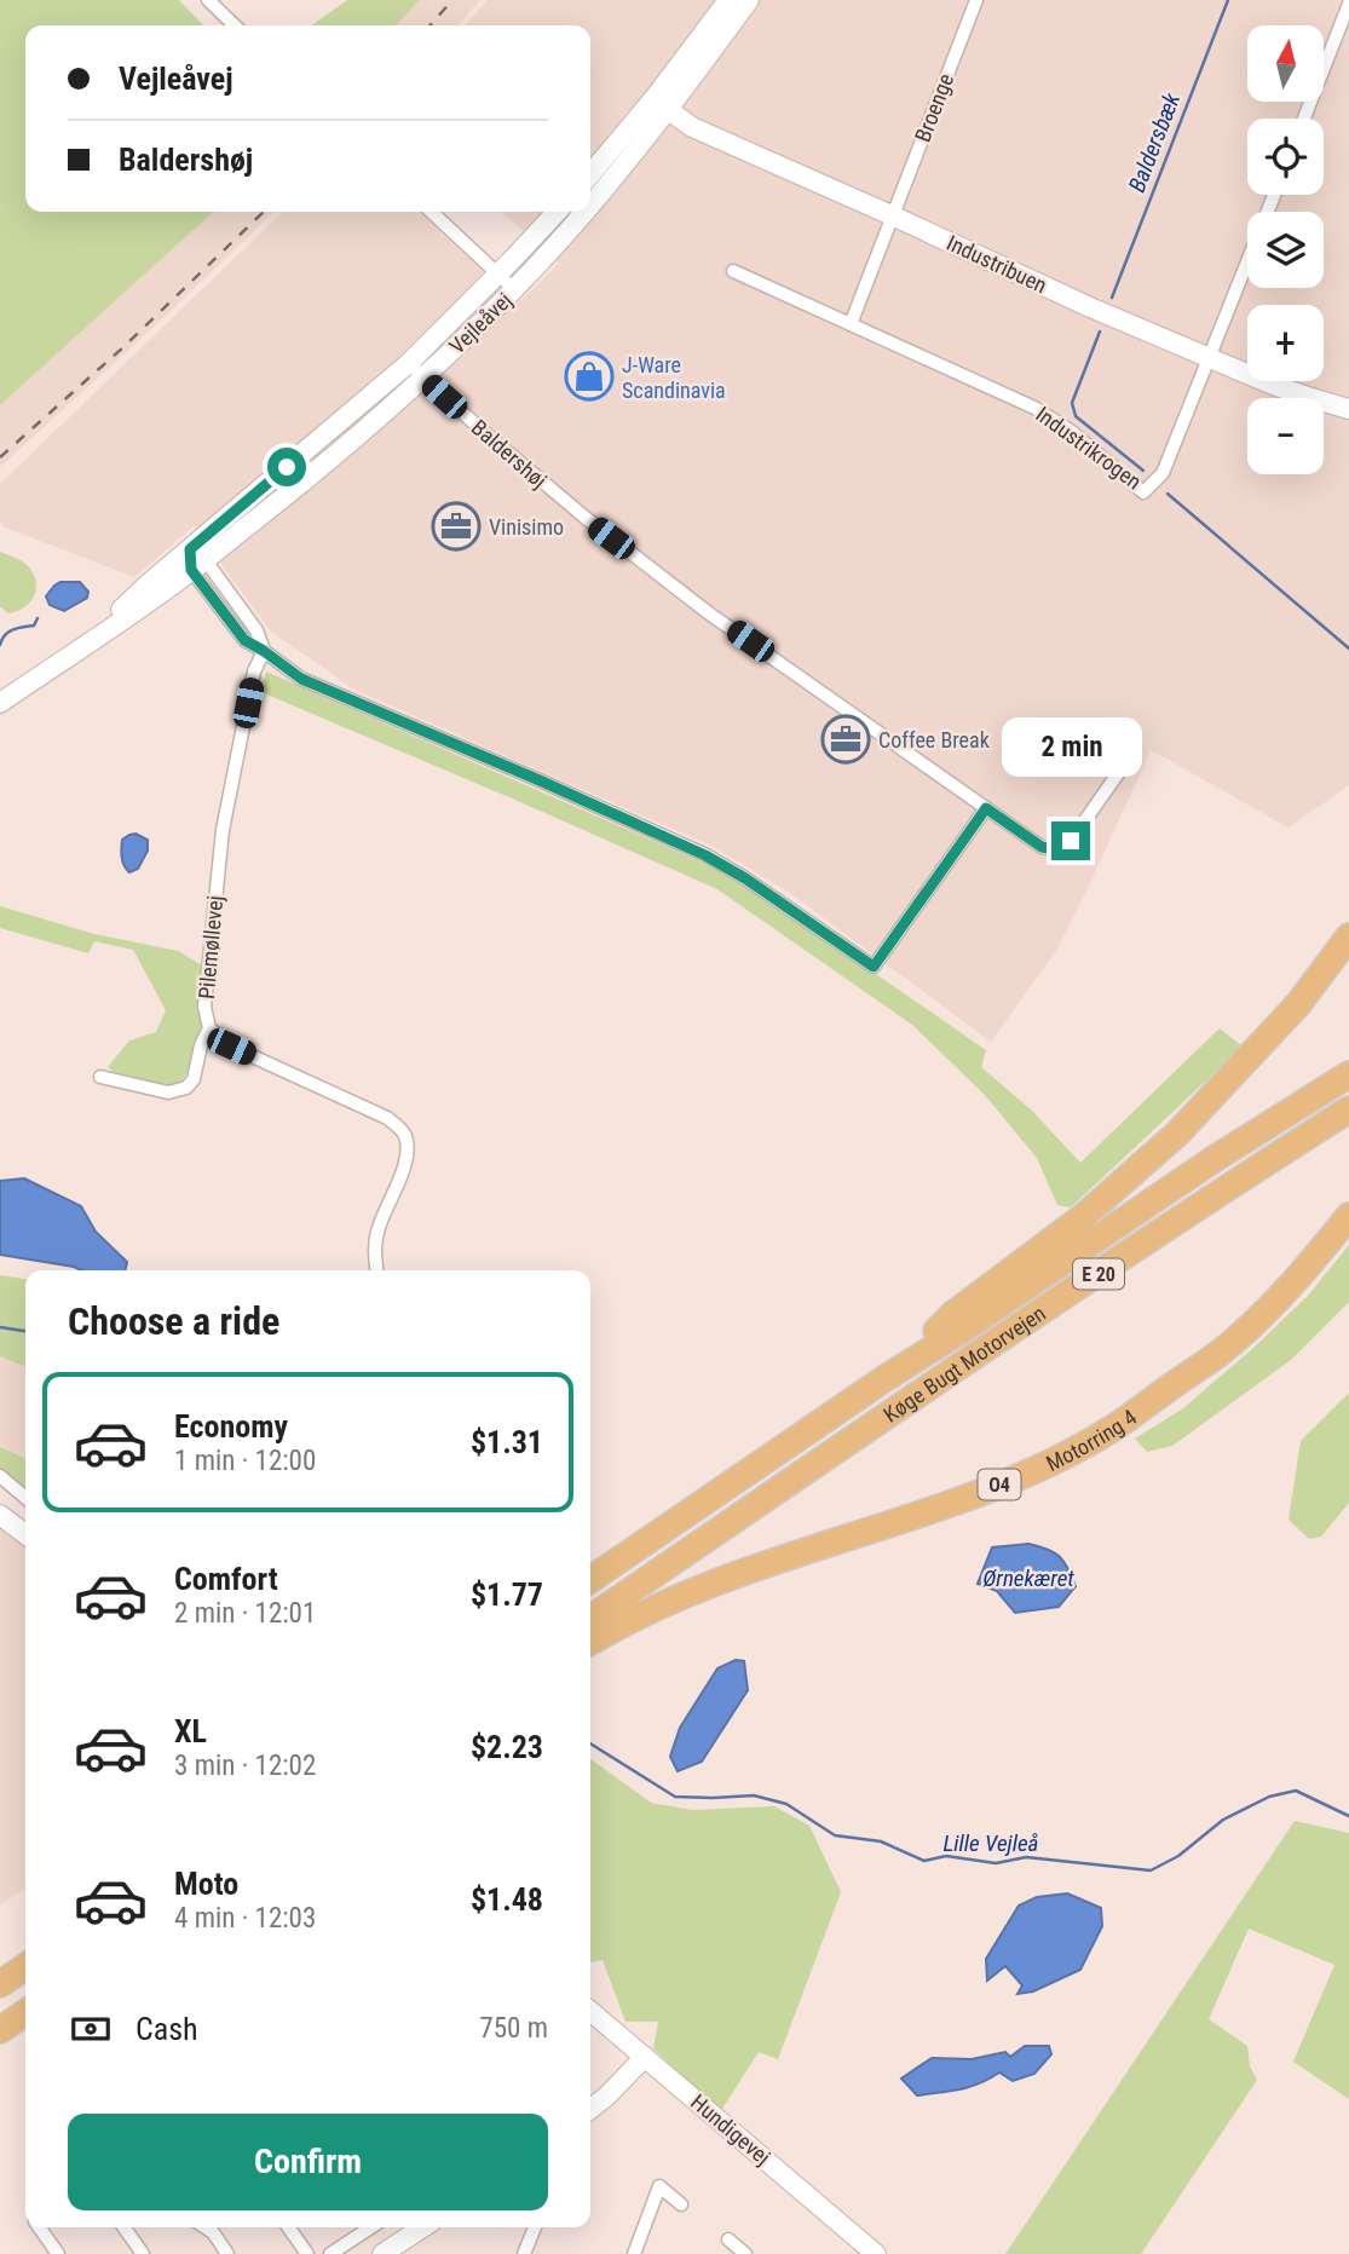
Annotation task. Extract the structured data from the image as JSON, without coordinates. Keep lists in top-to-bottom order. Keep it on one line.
{"streets":{"highway":["E 20","Køge Bugt Motorvejen","Motorring 4","O4"],"street":["Broenge","Industribuen","Vejleåvej","Industrikrogen","Baldershøj","Pilemøllevej","Hundigevej"]},"crossings":[["Broenge","Industribuen"],["Industribuen","Vejleåvej"],["Industribuen","Industrikrogen"],["Vejleåvej","Baldershøj"]],"water":["Baldersbæk","Ørnekæret","Lille Vejleå"],"places":{"shop":["J-Ware Scandinavia"],"office":["Vinisimo","Coffee Break"]},"north":"top","page":{"map_buttons":["+","−"],"banner":["Vejleåvej","Baldershøj"],"bubble":"2 min","heading":"Choose a ride","list":[{"name":"Economy","note":"1 min · 12:00","value":"$1.31"},{"name":"Comfort","note":"2 min · 12:01","value":"$1.77"},{"name":"XL","note":"3 min · 12:02","value":"$2.23"},{"name":"Moto","note":"4 min · 12:03","value":"$1.48"}],"pay":["Cash","750 m"],"buttons":"Confirm"}}
